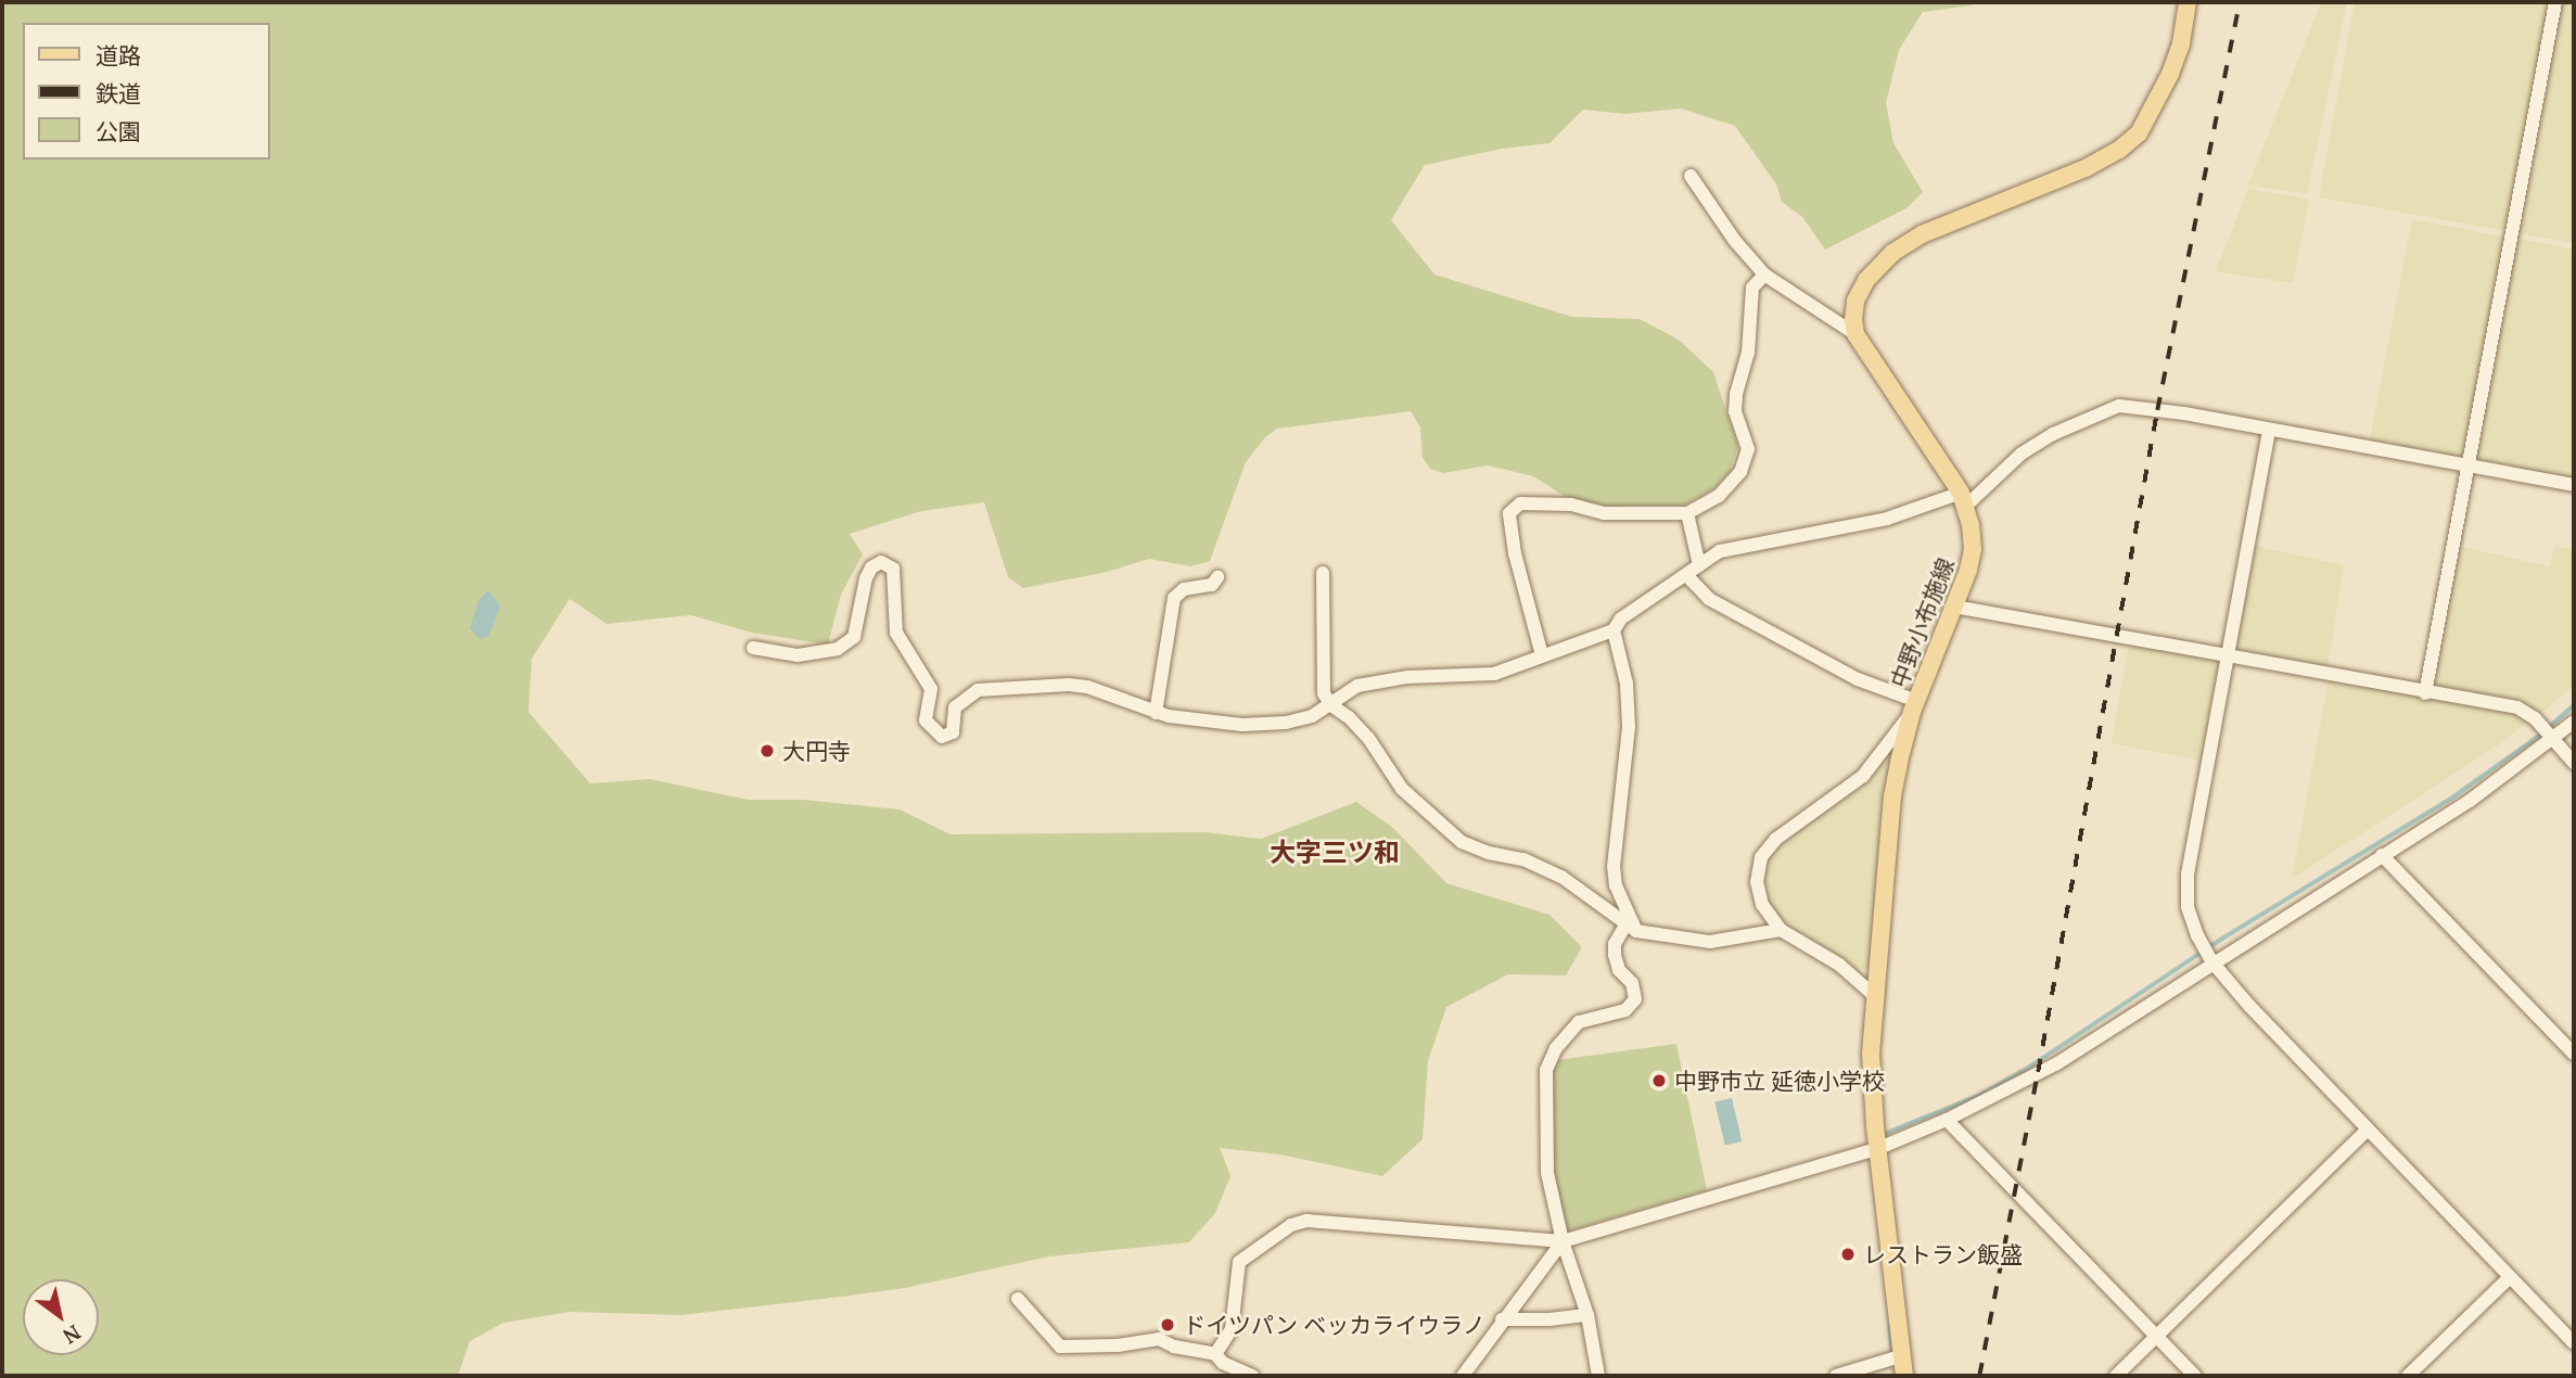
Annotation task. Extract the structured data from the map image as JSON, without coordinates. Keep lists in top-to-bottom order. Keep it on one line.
{"streets":{"main road":["中野小布施線"]},"districts":["大字三ツ和"],"places":["大円寺","中野市立 延徳小学校","レストラン飯盛","ドイツパン ベッカライウラノ"],"legend":["道路","鉄道","公園"],"north":"bottom right"}
